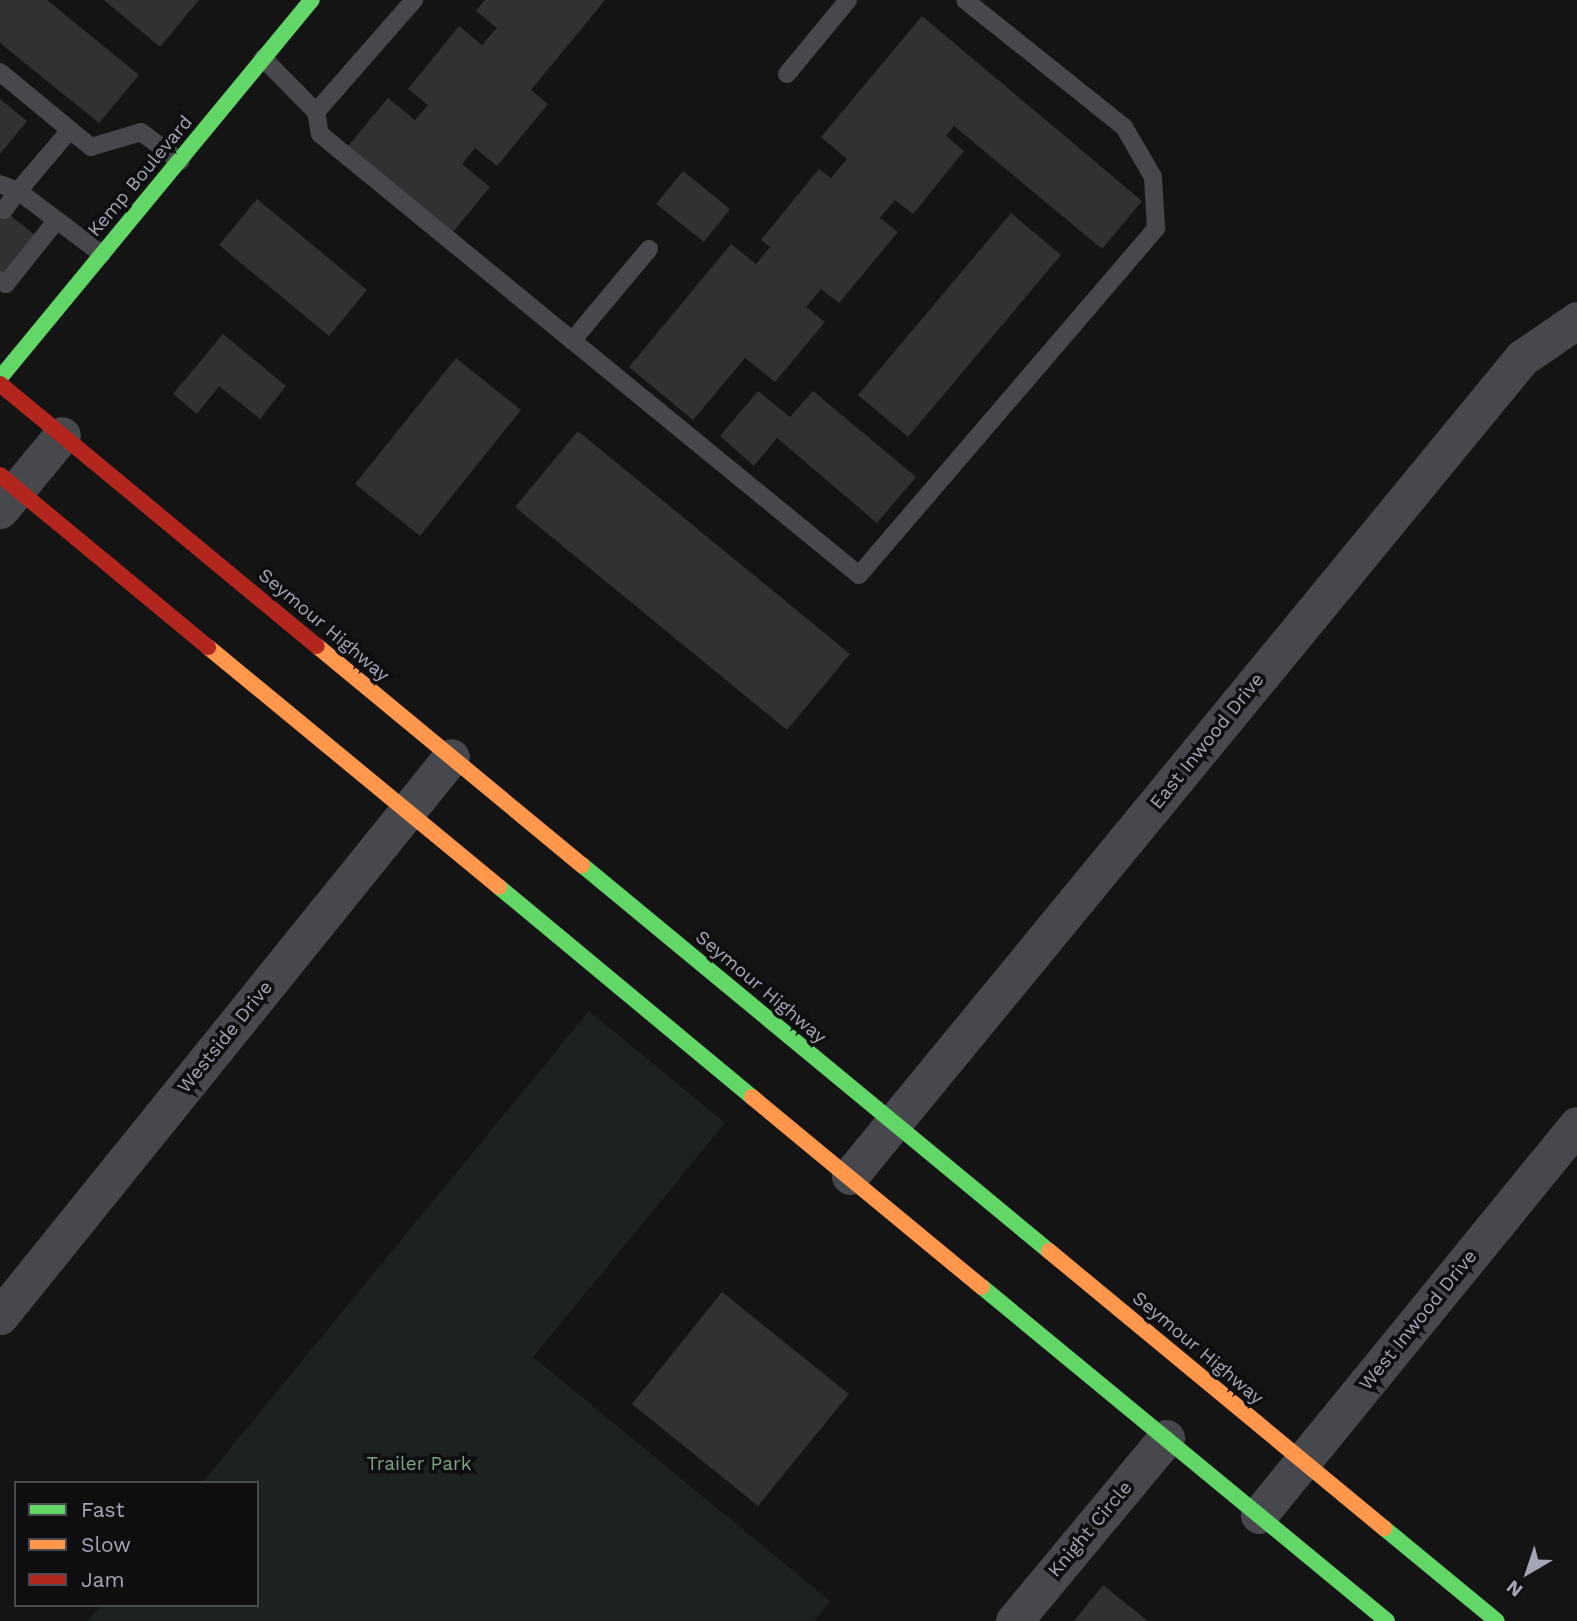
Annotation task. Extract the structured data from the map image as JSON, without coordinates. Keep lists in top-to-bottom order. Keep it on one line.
{"streets":{"main road":["Kemp Boulevard","Seymour Highway"],"street":["East Inwood Drive","Westside Drive","West Inwood Drive","Knight Circle"]},"crossings":[["Seymour Highway","East Inwood Drive"],["Seymour Highway","Westside Drive"],["Seymour Highway","West Inwood Drive"]],"parks":["Trailer Park"],"legend":["Fast","Slow","Jam"],"north":"bottom left"}
